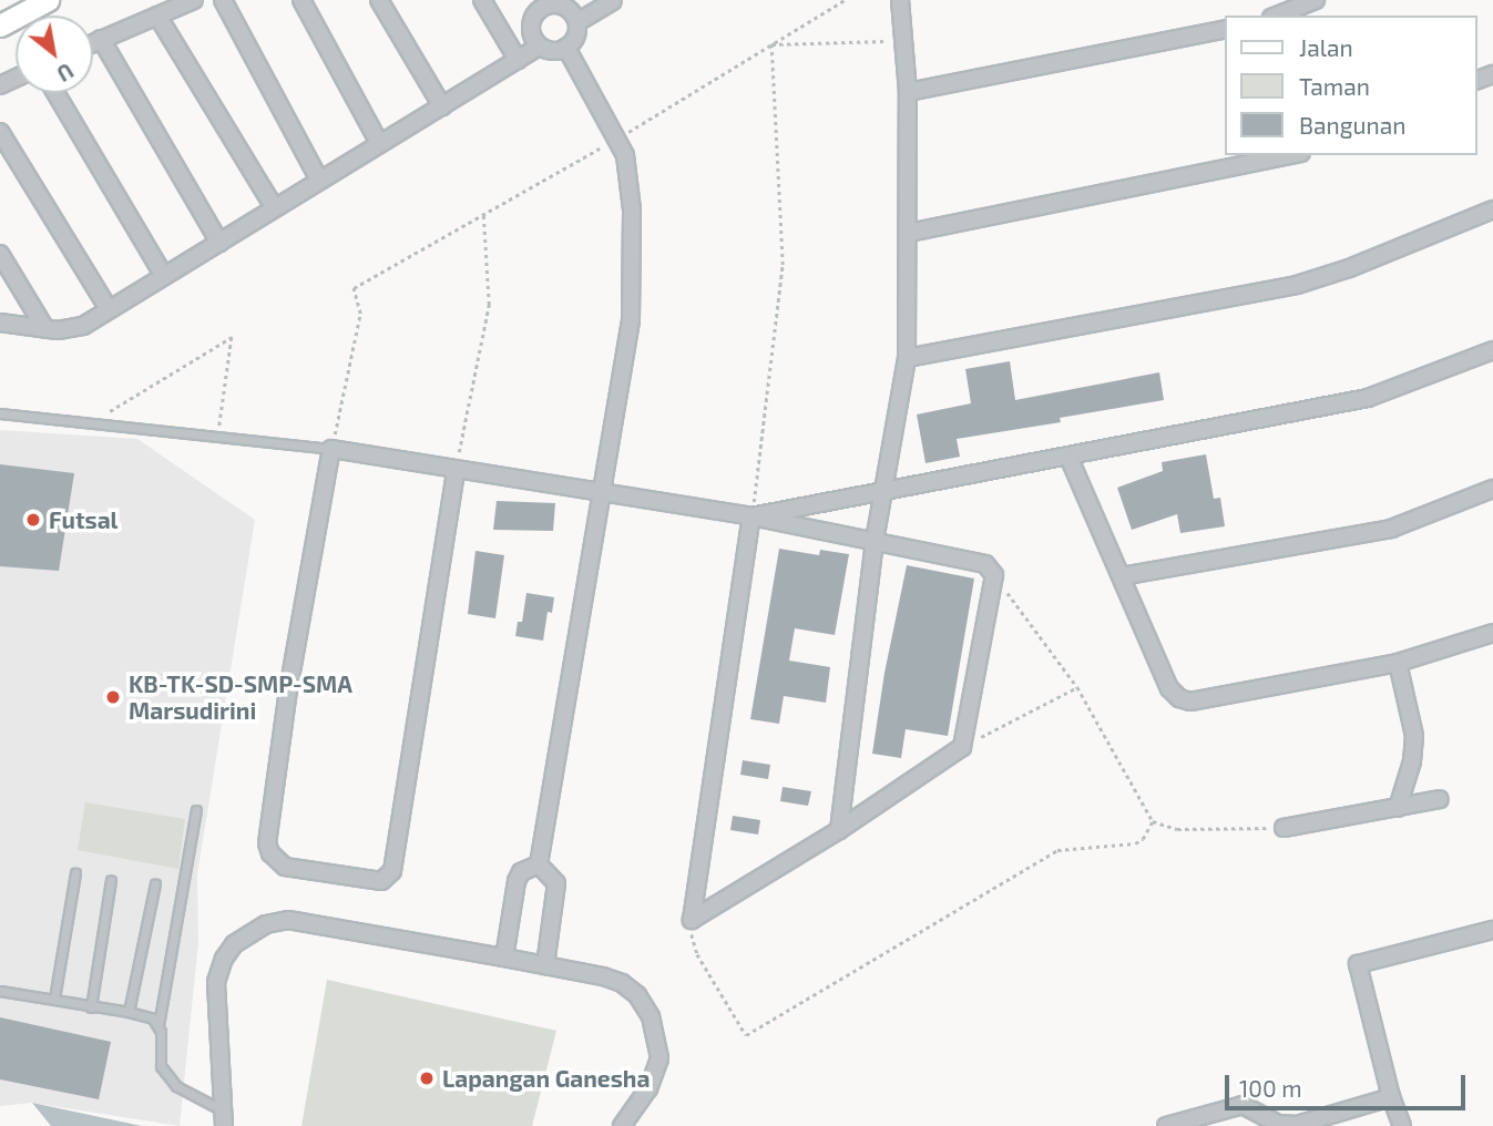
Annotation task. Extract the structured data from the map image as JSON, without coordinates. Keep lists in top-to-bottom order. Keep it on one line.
{"places":["Futsal","KB-TK-SD-SMP-SMA Marsudirini","Lapangan Ganesha"],"legend":["Jalan","Taman","Bangunan"],"scale_bar":"100 m","north":"bottom right"}
